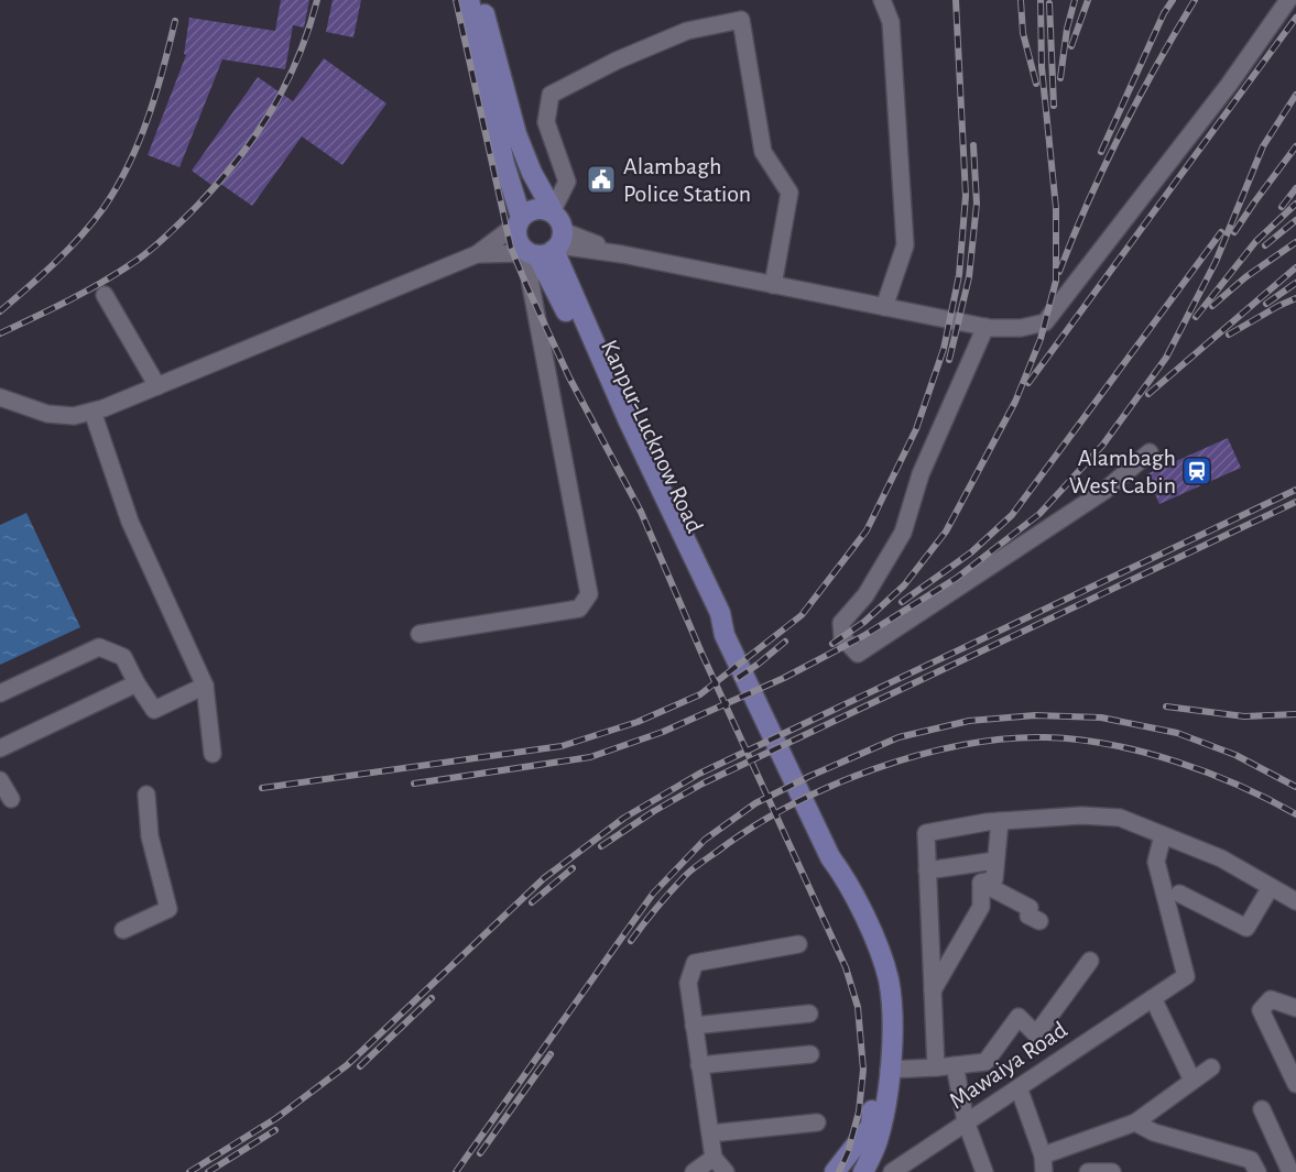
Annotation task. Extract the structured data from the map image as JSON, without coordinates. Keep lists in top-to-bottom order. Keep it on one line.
{"streets":{"main road":["Kanpur-Lucknow Road"],"street":["Mawaiya Road"]},"places":{"public building":["Alambagh Police Station"],"station":["Alambagh West Cabin"]}}
